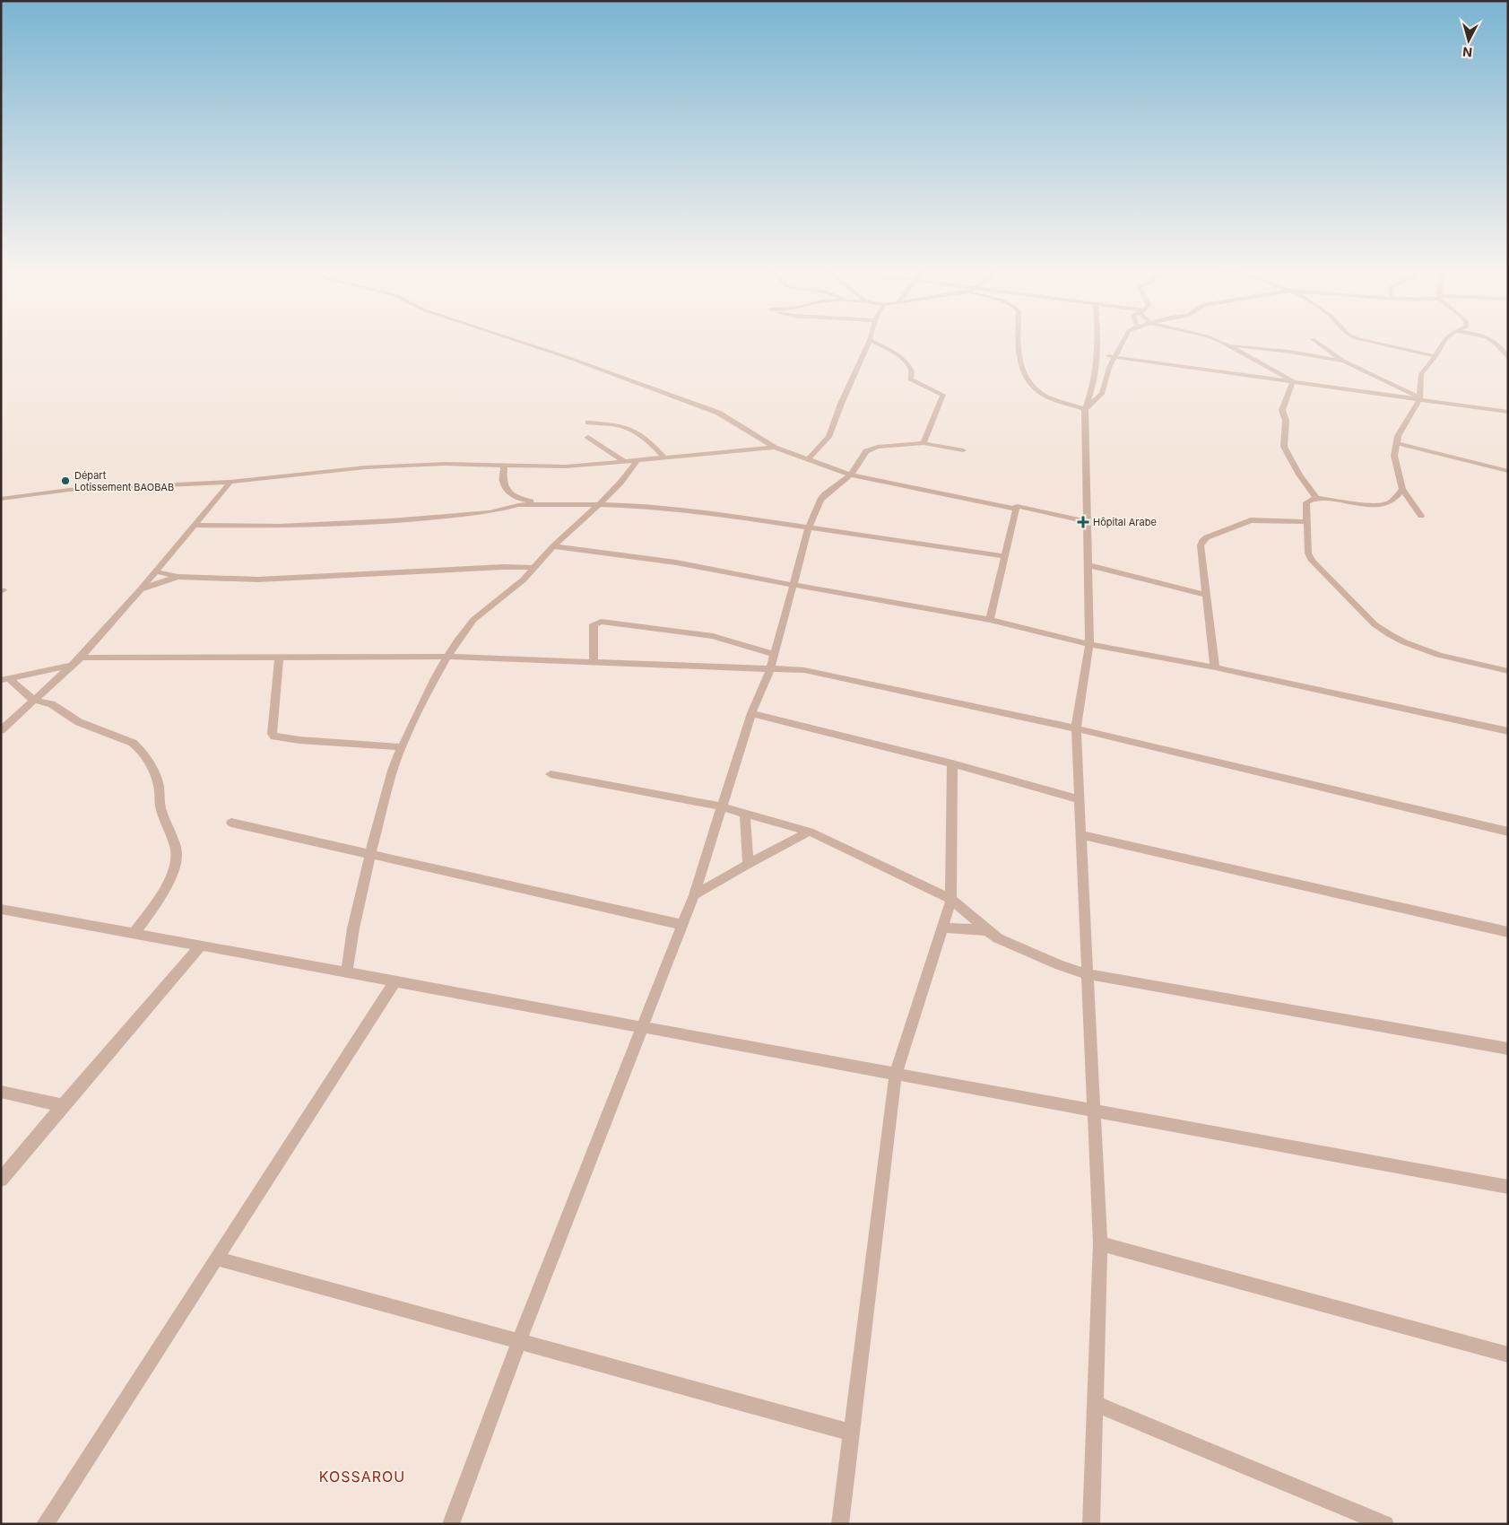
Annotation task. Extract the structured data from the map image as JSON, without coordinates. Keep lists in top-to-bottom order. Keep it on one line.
{"districts":["KOSSAROU"],"places":{"other":["Départ Lotissement BAOBAB"],"health":["Hôpital Arabe"]},"north":"bottom"}
